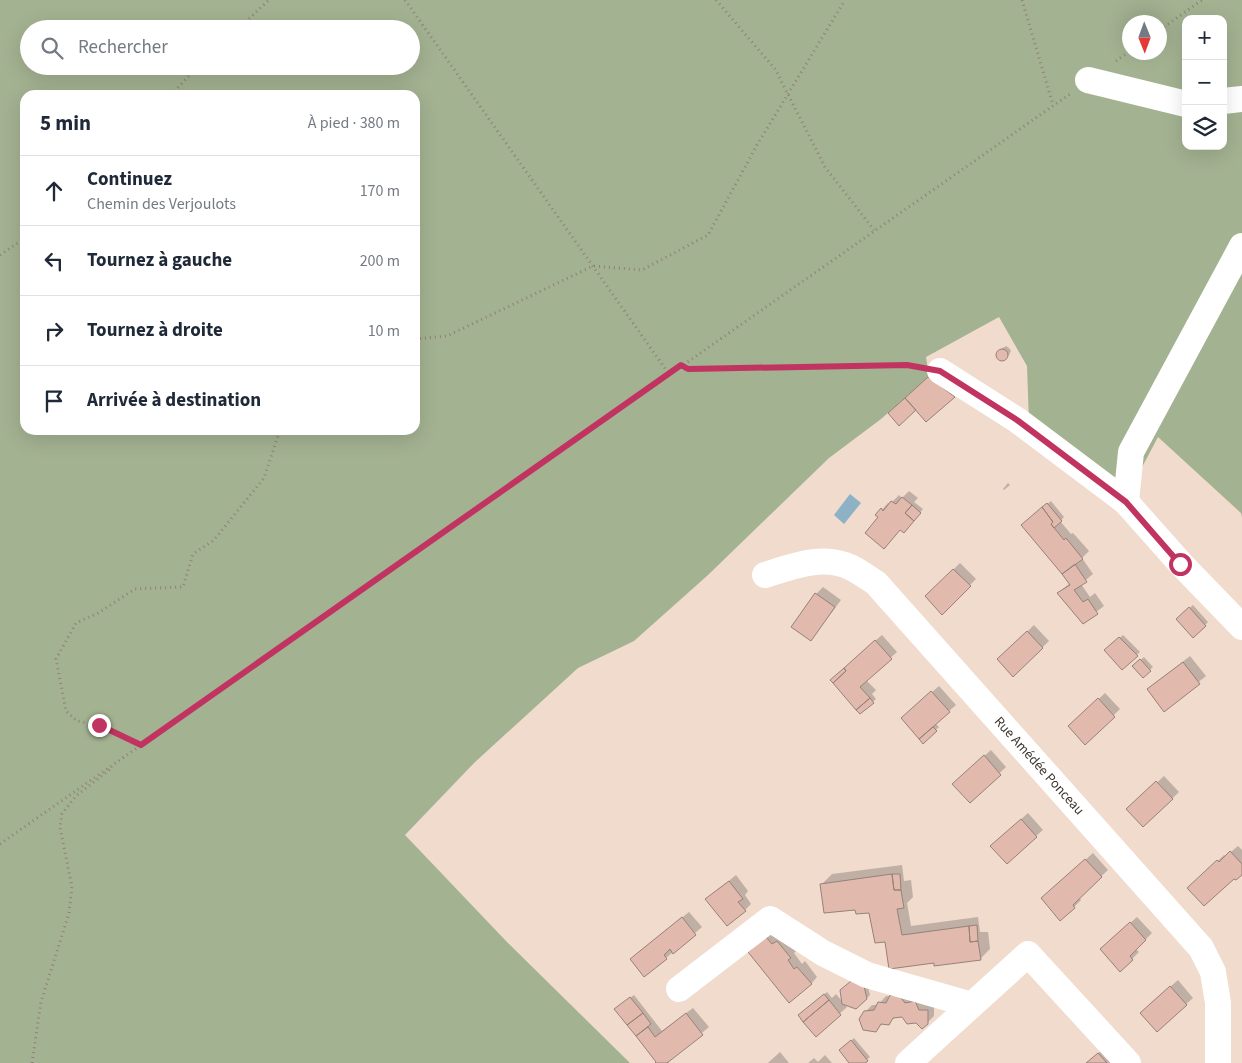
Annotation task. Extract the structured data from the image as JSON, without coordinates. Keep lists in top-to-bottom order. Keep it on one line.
{"streets":{"street":["Rue Amédée Ponceau"]},"north":"bottom","page":{"map_buttons":["+","−"],"search":"Rechercher","heading":["5 min","À pied · 380 m"],"list":[["Continuez","Chemin des Verjoulots","170 m"],["Tournez à gauche","200 m"],["Tournez à droite","10 m"],"Arrivée à destination"]}}
